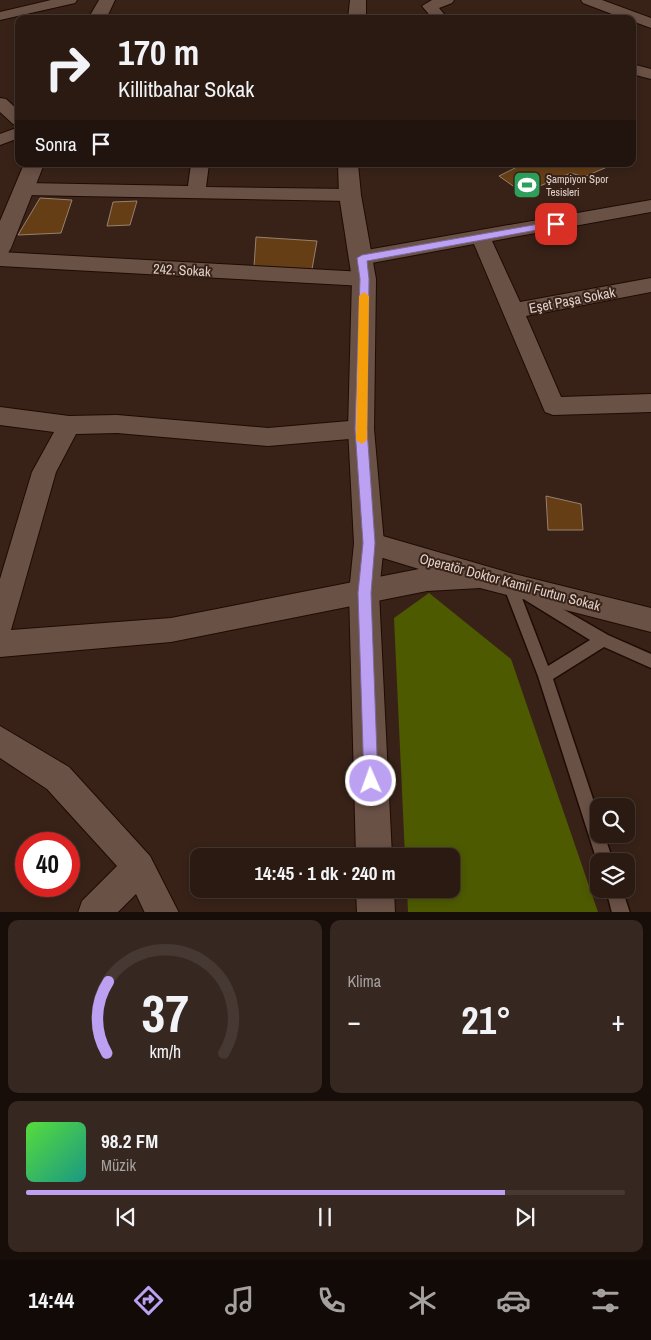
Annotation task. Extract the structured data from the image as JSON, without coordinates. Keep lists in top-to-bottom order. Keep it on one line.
{"streets":{"street":["242. Sokak","Eşet Paşa Sokak","Operatör Doktor Kamil Furtun Sokak"]},"places":{"sports":["Şampiyon Spor Tesisleri"]},"page":{"turn":["170 m","Killitbahar Sokak"],"then":"Sonra","limit":"40","trip":"14:45 · 1 dk · 240 m","tile":"Klima","heat":["−","21°","+"],"song":["98.2 FM","Müzik"],"tabs":"14:44","gauge":["37","km/h"]}}
